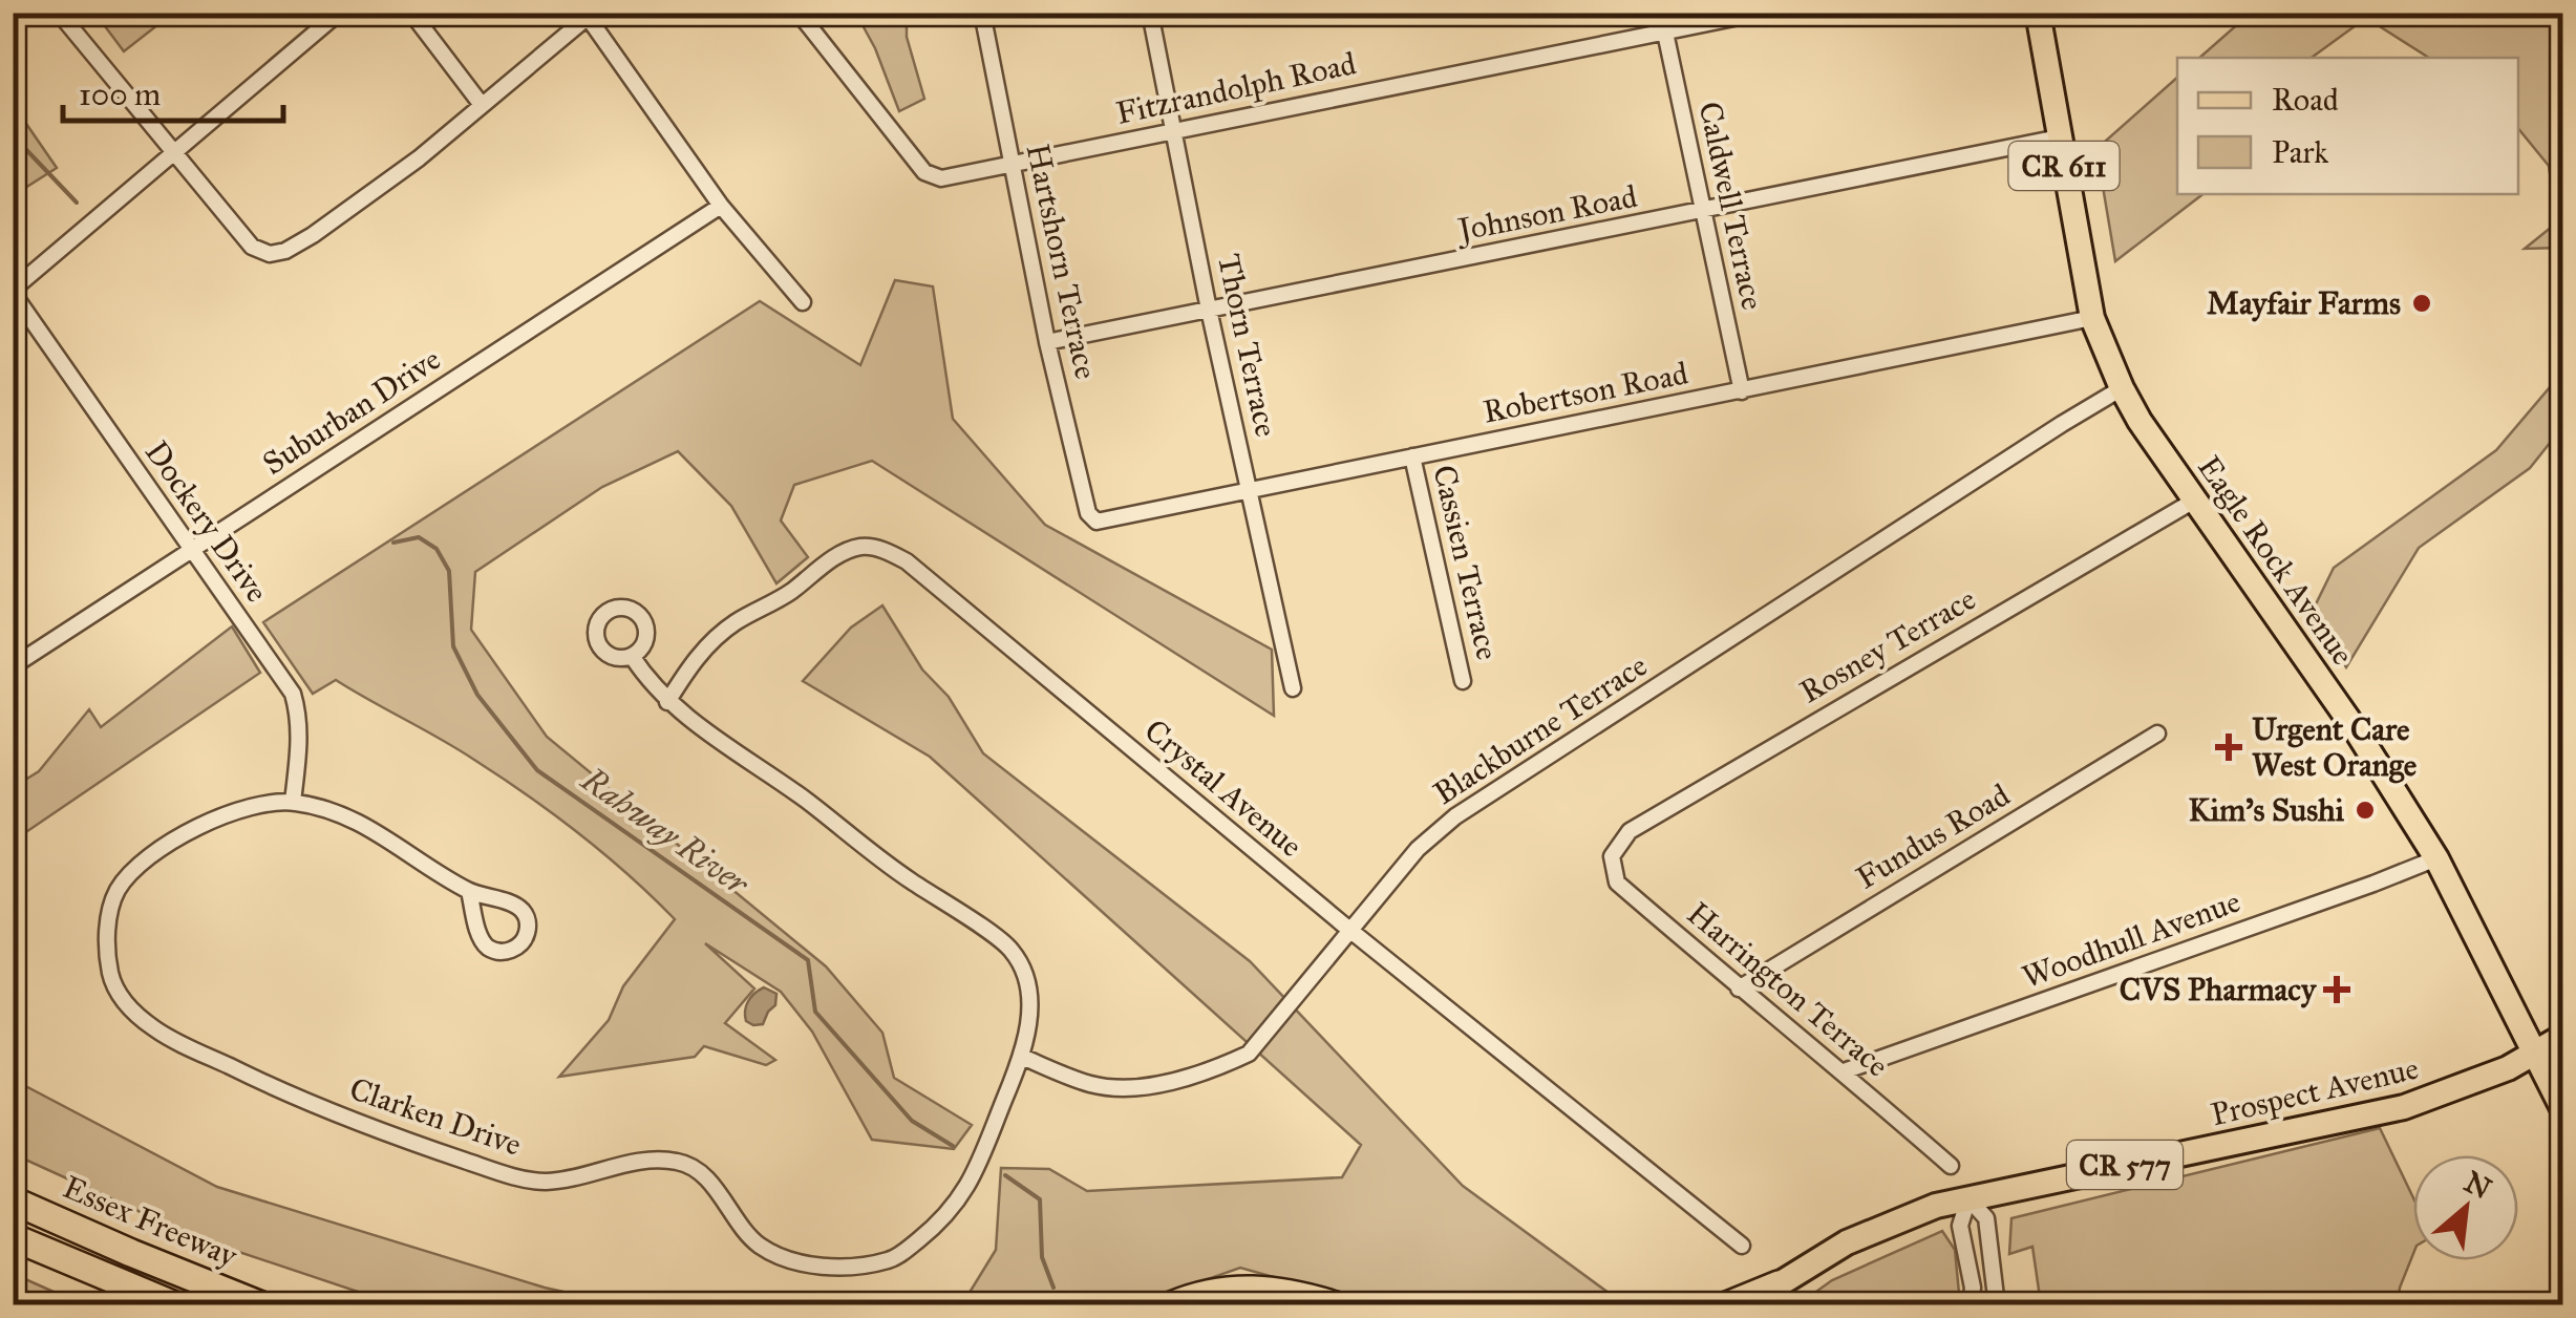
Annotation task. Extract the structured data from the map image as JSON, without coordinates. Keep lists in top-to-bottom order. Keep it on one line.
{"streets":{"highway":["Essex Freeway"],"main road":["CR 611","Eagle Rock Avenue","Prospect Avenue","CR 577"],"street":["Fitzrandolph Road","Caldwell Terrace","Johnson Road","Hartshorn Terrace","Thorn Terrace","Robertson Road","Suburban Drive","Dockery Drive","Cassien Terrace","Rosney Terrace","Blackburne Terrace","Crystal Avenue","Fundus Road","Woodhull Avenue","Harrington Terrace","Clarken Drive"]},"crossings":[["Fitzrandolph Road","Caldwell Terrace"],["Fitzrandolph Road","Hartshorn Terrace"],["Fitzrandolph Road","Thorn Terrace"],["Caldwell Terrace","Johnson Road"],["Caldwell Terrace","Robertson Road"],["Johnson Road","Hartshorn Terrace"],["Johnson Road","Thorn Terrace"],["Johnson Road","Eagle Rock Avenue"],["Hartshorn Terrace","Robertson Road"],["Thorn Terrace","Robertson Road"],["Robertson Road","Eagle Rock Avenue"],["Robertson Road","Cassien Terrace"],["Suburban Drive","Dockery Drive"],["Dockery Drive","Clarken Drive"],["Eagle Rock Avenue","Rosney Terrace"],["Eagle Rock Avenue","Blackburne Terrace"],["Eagle Rock Avenue","Woodhull Avenue"],["Eagle Rock Avenue","Prospect Avenue"],["Rosney Terrace","Harrington Terrace"],["Blackburne Terrace","Crystal Avenue"],["Blackburne Terrace","Clarken Drive"],["Crystal Avenue","Clarken Drive"],["Fundus Road","Harrington Terrace"],["Woodhull Avenue","Harrington Terrace"]],"water":["Rahway River"],"places":{"other":["Mayfair Farms","Kim's Sushi"],"health":["Urgent Care West Orange","CVS Pharmacy"]},"legend":["Road","Park"],"scale_bar":"100 m","north":"top right"}
